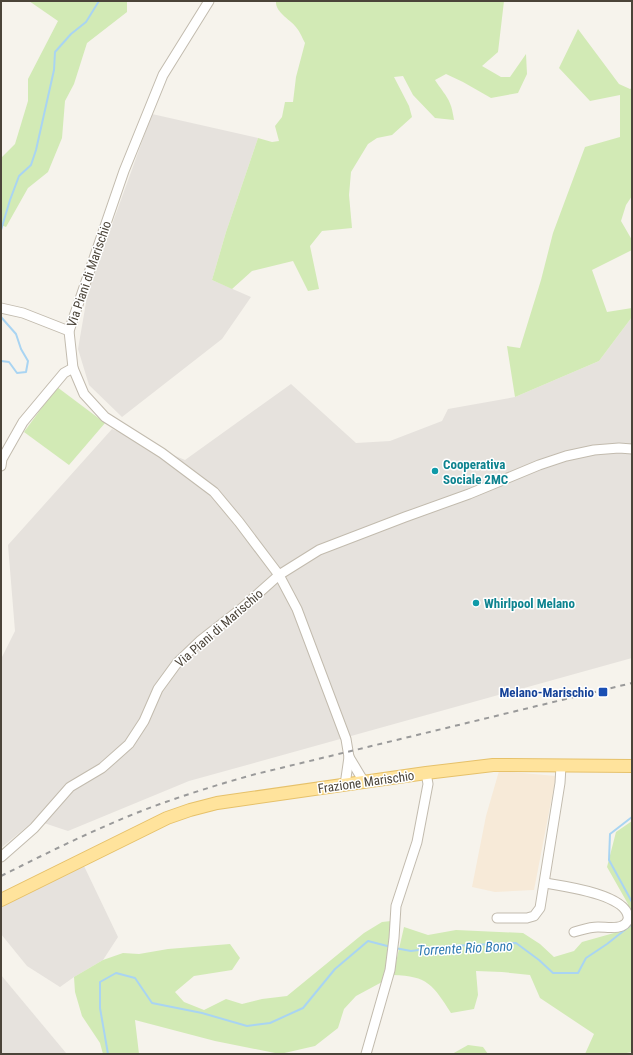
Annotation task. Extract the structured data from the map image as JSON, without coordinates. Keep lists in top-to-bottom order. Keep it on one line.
{"streets":{"main road":["Frazione Marischio"],"street":["Via Piani di Marischio"]},"water":["Torrente Rio Bono"],"places":{"other":["Cooperativa Sociale 2MC","Whirlpool Melano"],"transit":["Melano-Marischio"]}}
